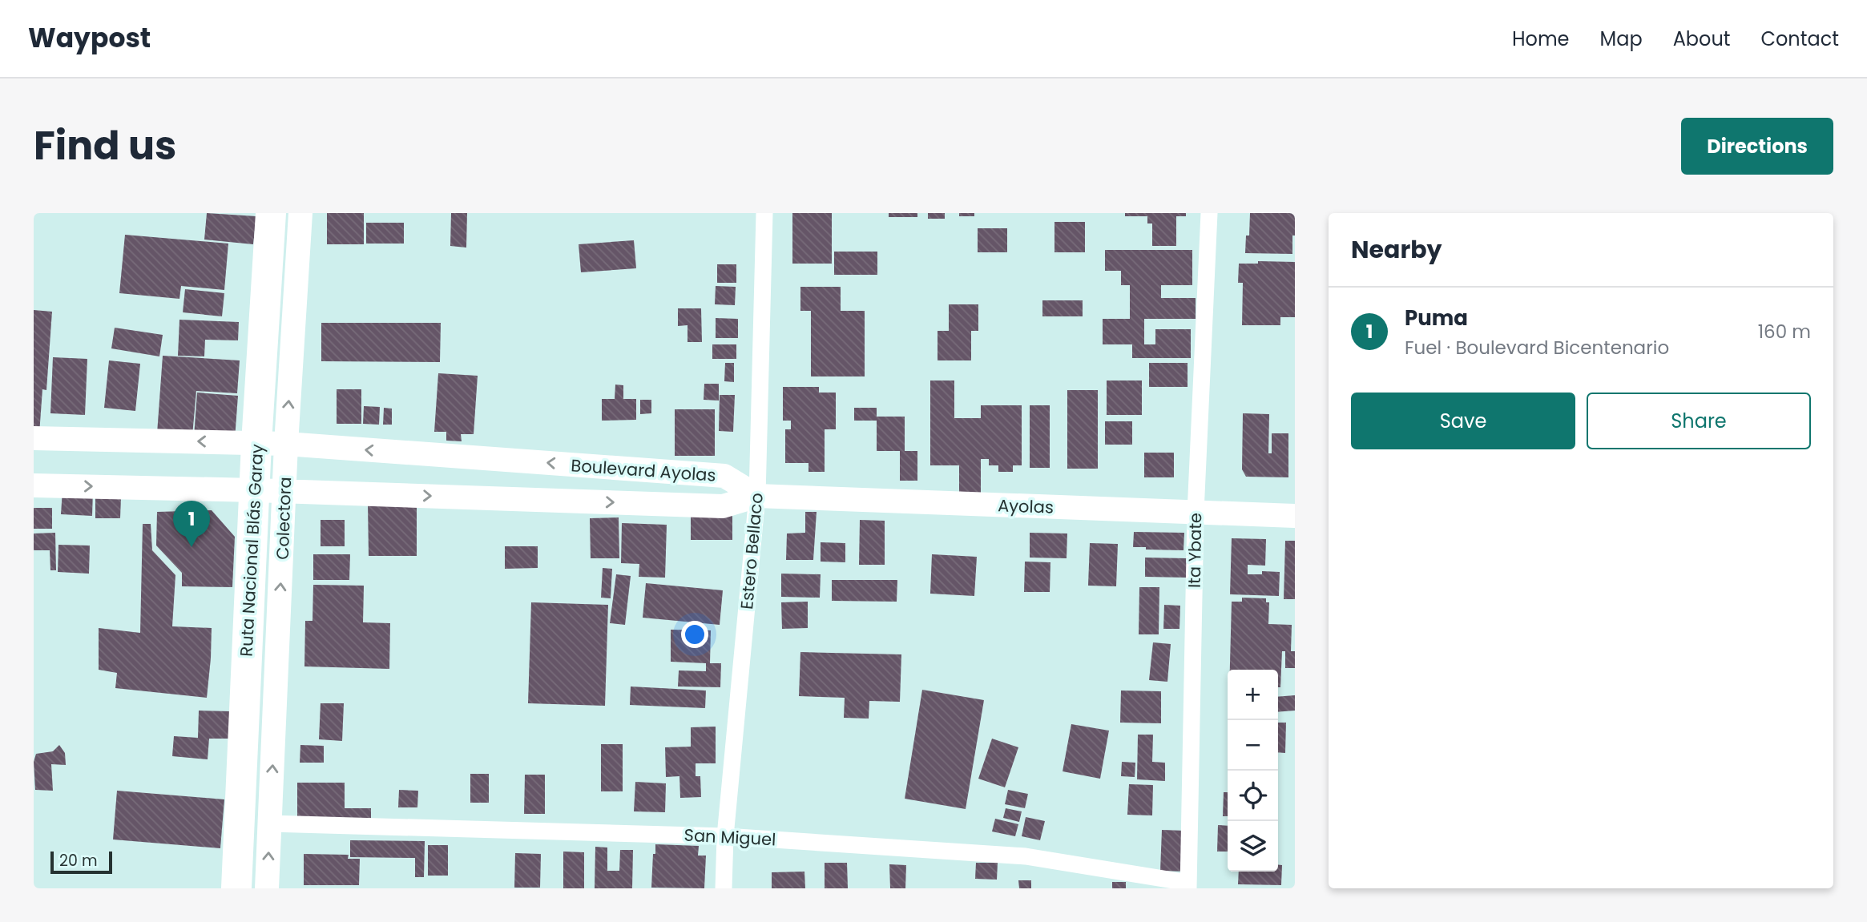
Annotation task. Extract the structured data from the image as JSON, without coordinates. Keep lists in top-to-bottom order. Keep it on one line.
{"streets":{"highway":["Ruta Nacional Blás Garay"],"street":["Boulevard Ayolas","Ayolas","Colectora","Ita Ybate","Estero Bellaco","San Miguel"]},"crossings":[["Boulevard Ayolas","Ayolas"],["Boulevard Ayolas","Colectora"],["Boulevard Ayolas","Ruta Nacional Blás Garay"],["Boulevard Ayolas","Estero Bellaco"],["Ayolas","Ita Ybate"],["Ayolas","Estero Bellaco"],["Colectora","San Miguel"],["Ita Ybate","San Miguel"],["Estero Bellaco","San Miguel"]],"one_way":["Colectora"],"scale_bar":"20 m","page":{"header":"Waypost","nav":["Home","Map","About","Contact"],"title":"Find us","buttons":["Directions",["Save","Share"]],"heading":"Nearby","list":[{"mark":"1","name":"Puma","note":"Fuel · Boulevard Bicentenario","value":"160 m"}],"pins":"1","map_buttons":["+","−"],"scale":"20 m"}}
